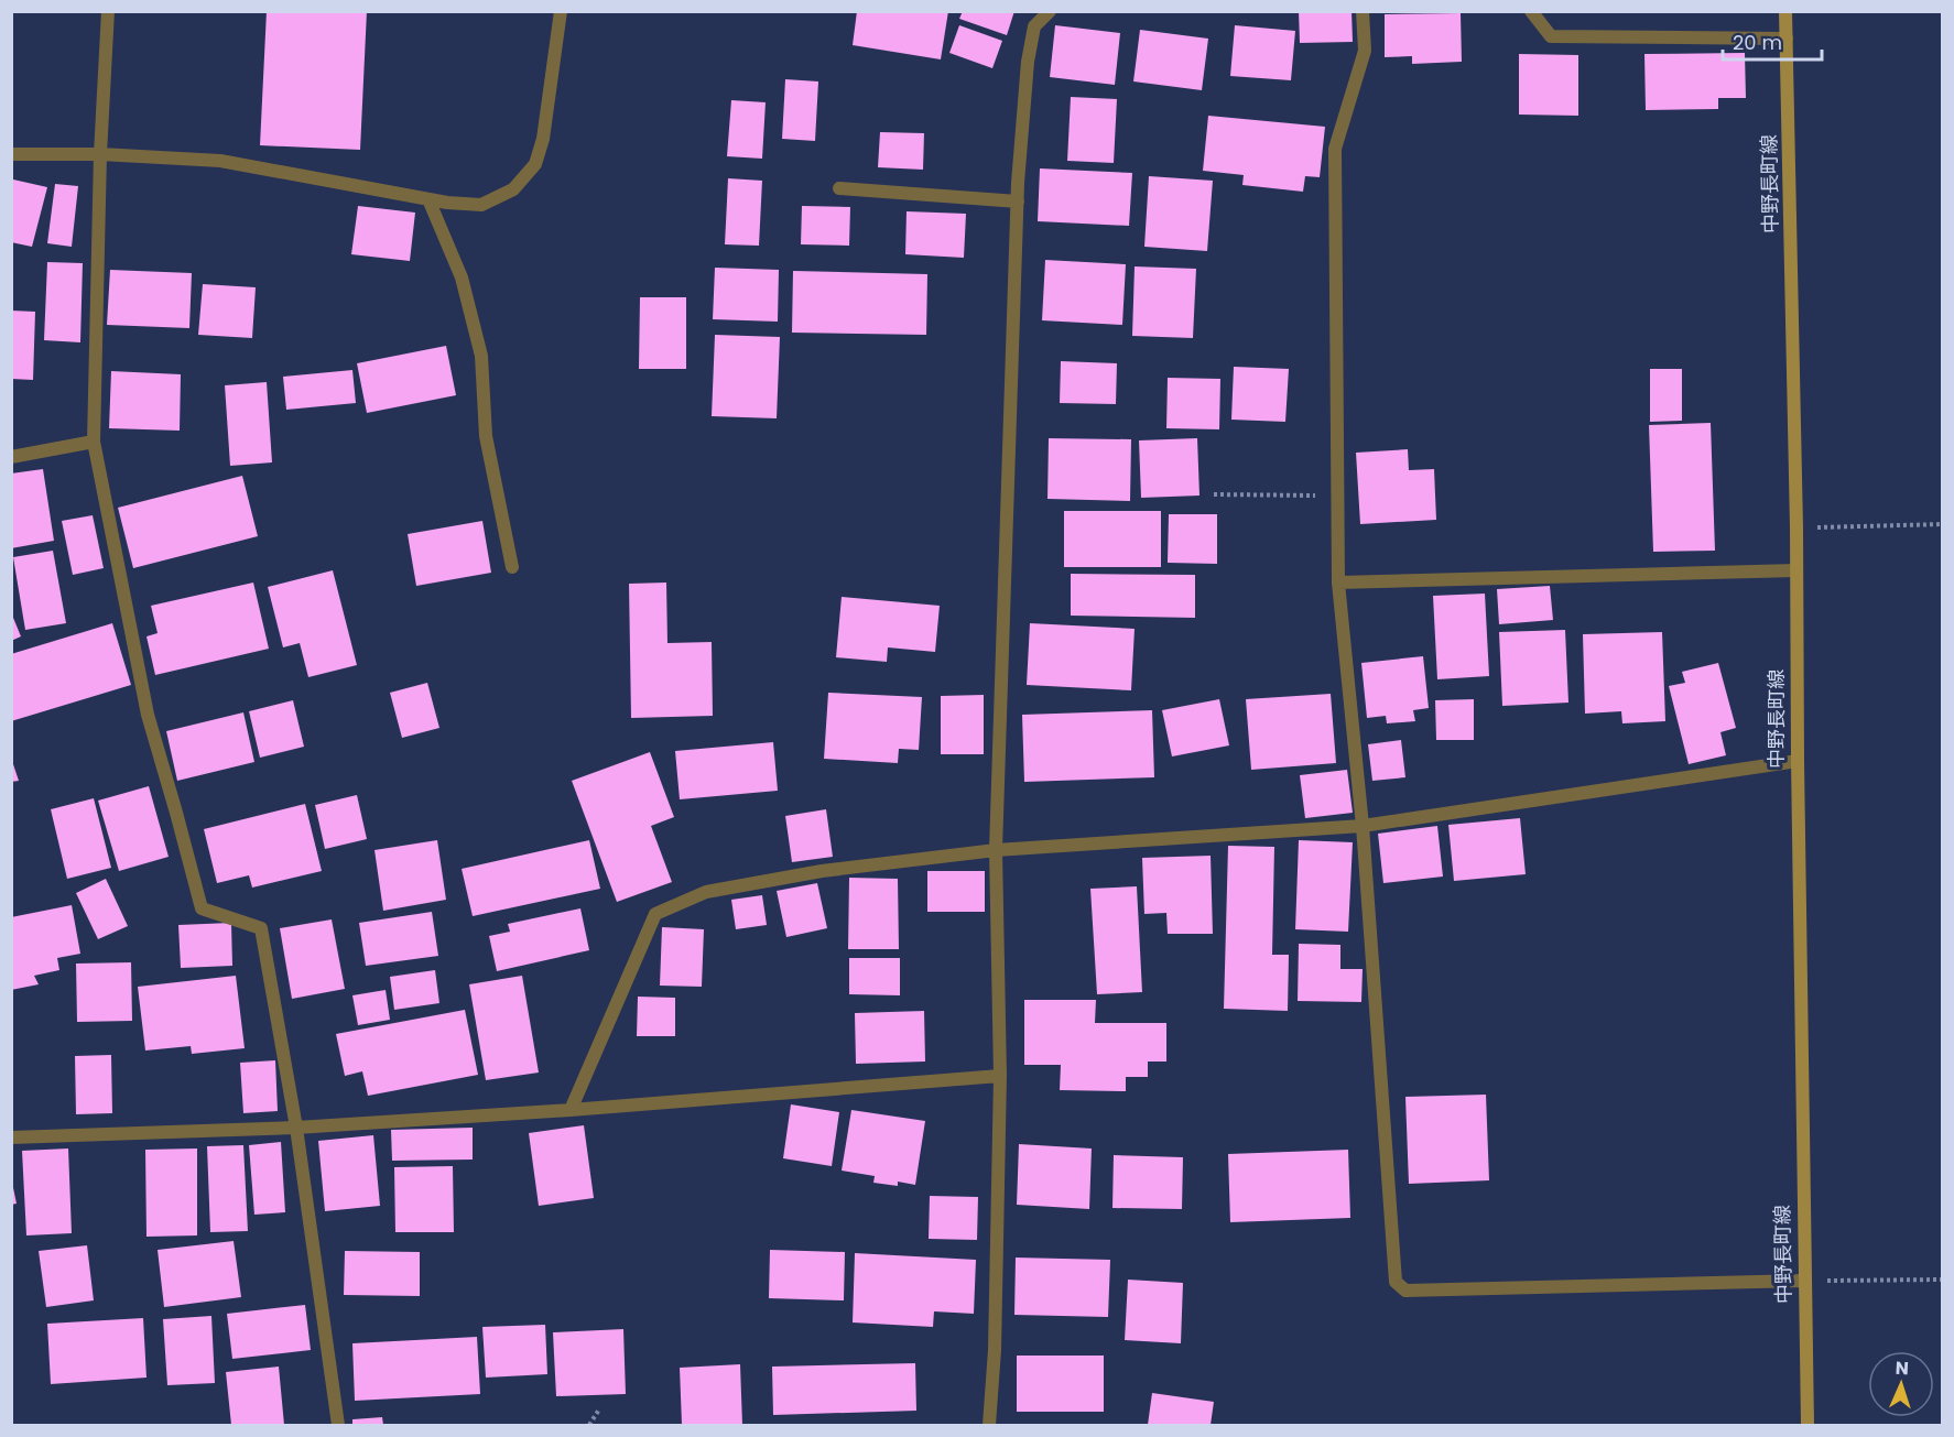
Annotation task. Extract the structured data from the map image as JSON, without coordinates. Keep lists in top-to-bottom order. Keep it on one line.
{"streets":{"main road":["中野長町線"]},"scale_bar":"20 m","north":"top"}
